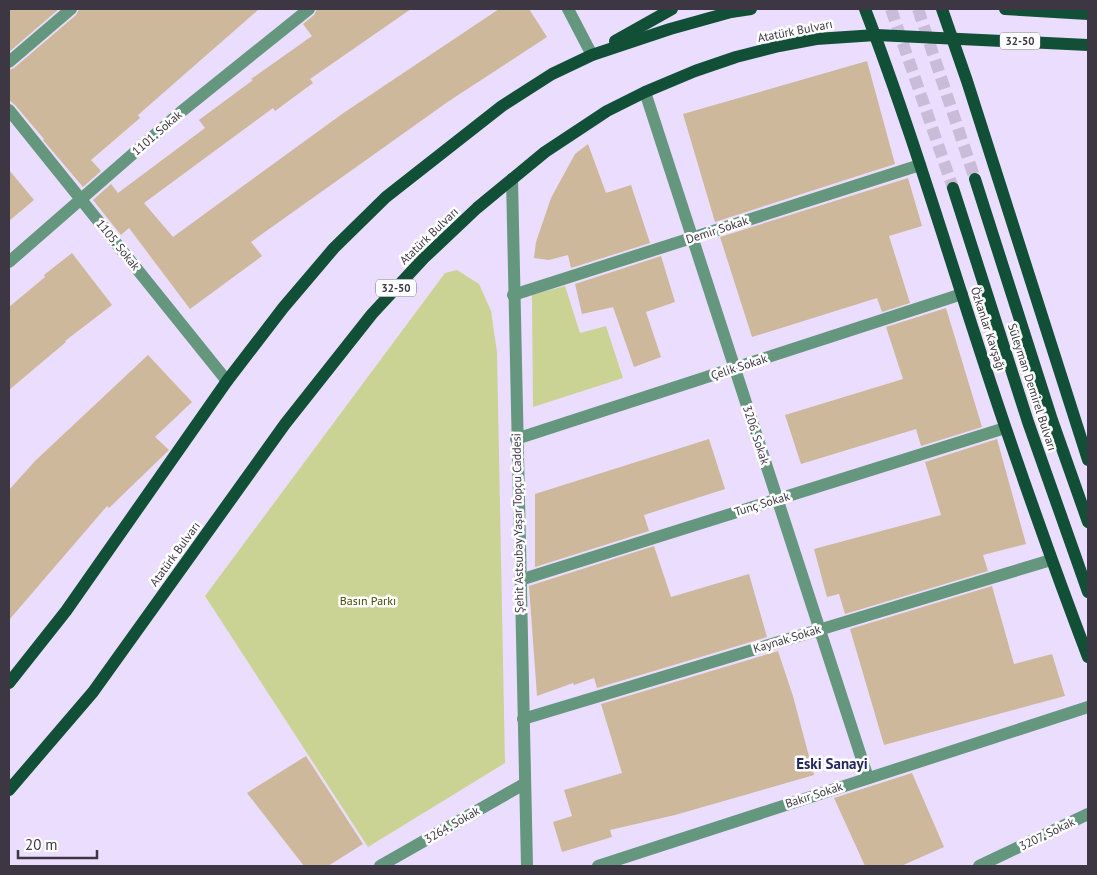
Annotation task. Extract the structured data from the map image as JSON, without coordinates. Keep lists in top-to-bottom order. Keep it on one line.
{"streets":{"main road":["Atatürk Bulvarı","32-50","Özkanlar Kavşağı","Süleyman Demirel Bulvarı"],"street":["1101. Sokak","Demir Sokak","1105. Sokak","Çelik Sokak","3206. Sokak","Tunç Sokak","Şehit Astsubay Yaşar Topçu Caddesi","Kaynak Sokak","Bakır Sokak","3264. Sokak","3207. Sokak"]},"crossings":[["Atatürk Bulvarı","32-50"],["Atatürk Bulvarı","Özkanlar Kavşağı"],["Atatürk Bulvarı","3206. Sokak"],["Atatürk Bulvarı","Şehit Astsubay Yaşar Topçu Caddesi"],["1101. Sokak","1105. Sokak"],["Demir Sokak","Özkanlar Kavşağı"],["Demir Sokak","3206. Sokak"],["Demir Sokak","Şehit Astsubay Yaşar Topçu Caddesi"],["Özkanlar Kavşağı","Çelik Sokak"],["Özkanlar Kavşağı","Tunç Sokak"],["Özkanlar Kavşağı","Kaynak Sokak"],["Çelik Sokak","3206. Sokak"],["Çelik Sokak","Şehit Astsubay Yaşar Topçu Caddesi"],["3206. Sokak","Tunç Sokak"],["3206. Sokak","Kaynak Sokak"],["3206. Sokak","Bakır Sokak"],["Tunç Sokak","Şehit Astsubay Yaşar Topçu Caddesi"],["Şehit Astsubay Yaşar Topçu Caddesi","Kaynak Sokak"],["Şehit Astsubay Yaşar Topçu Caddesi","3264. Sokak"]],"districts":["Eski Sanayi"],"parks":["Basın Parkı"],"scale_bar":"20 m"}
